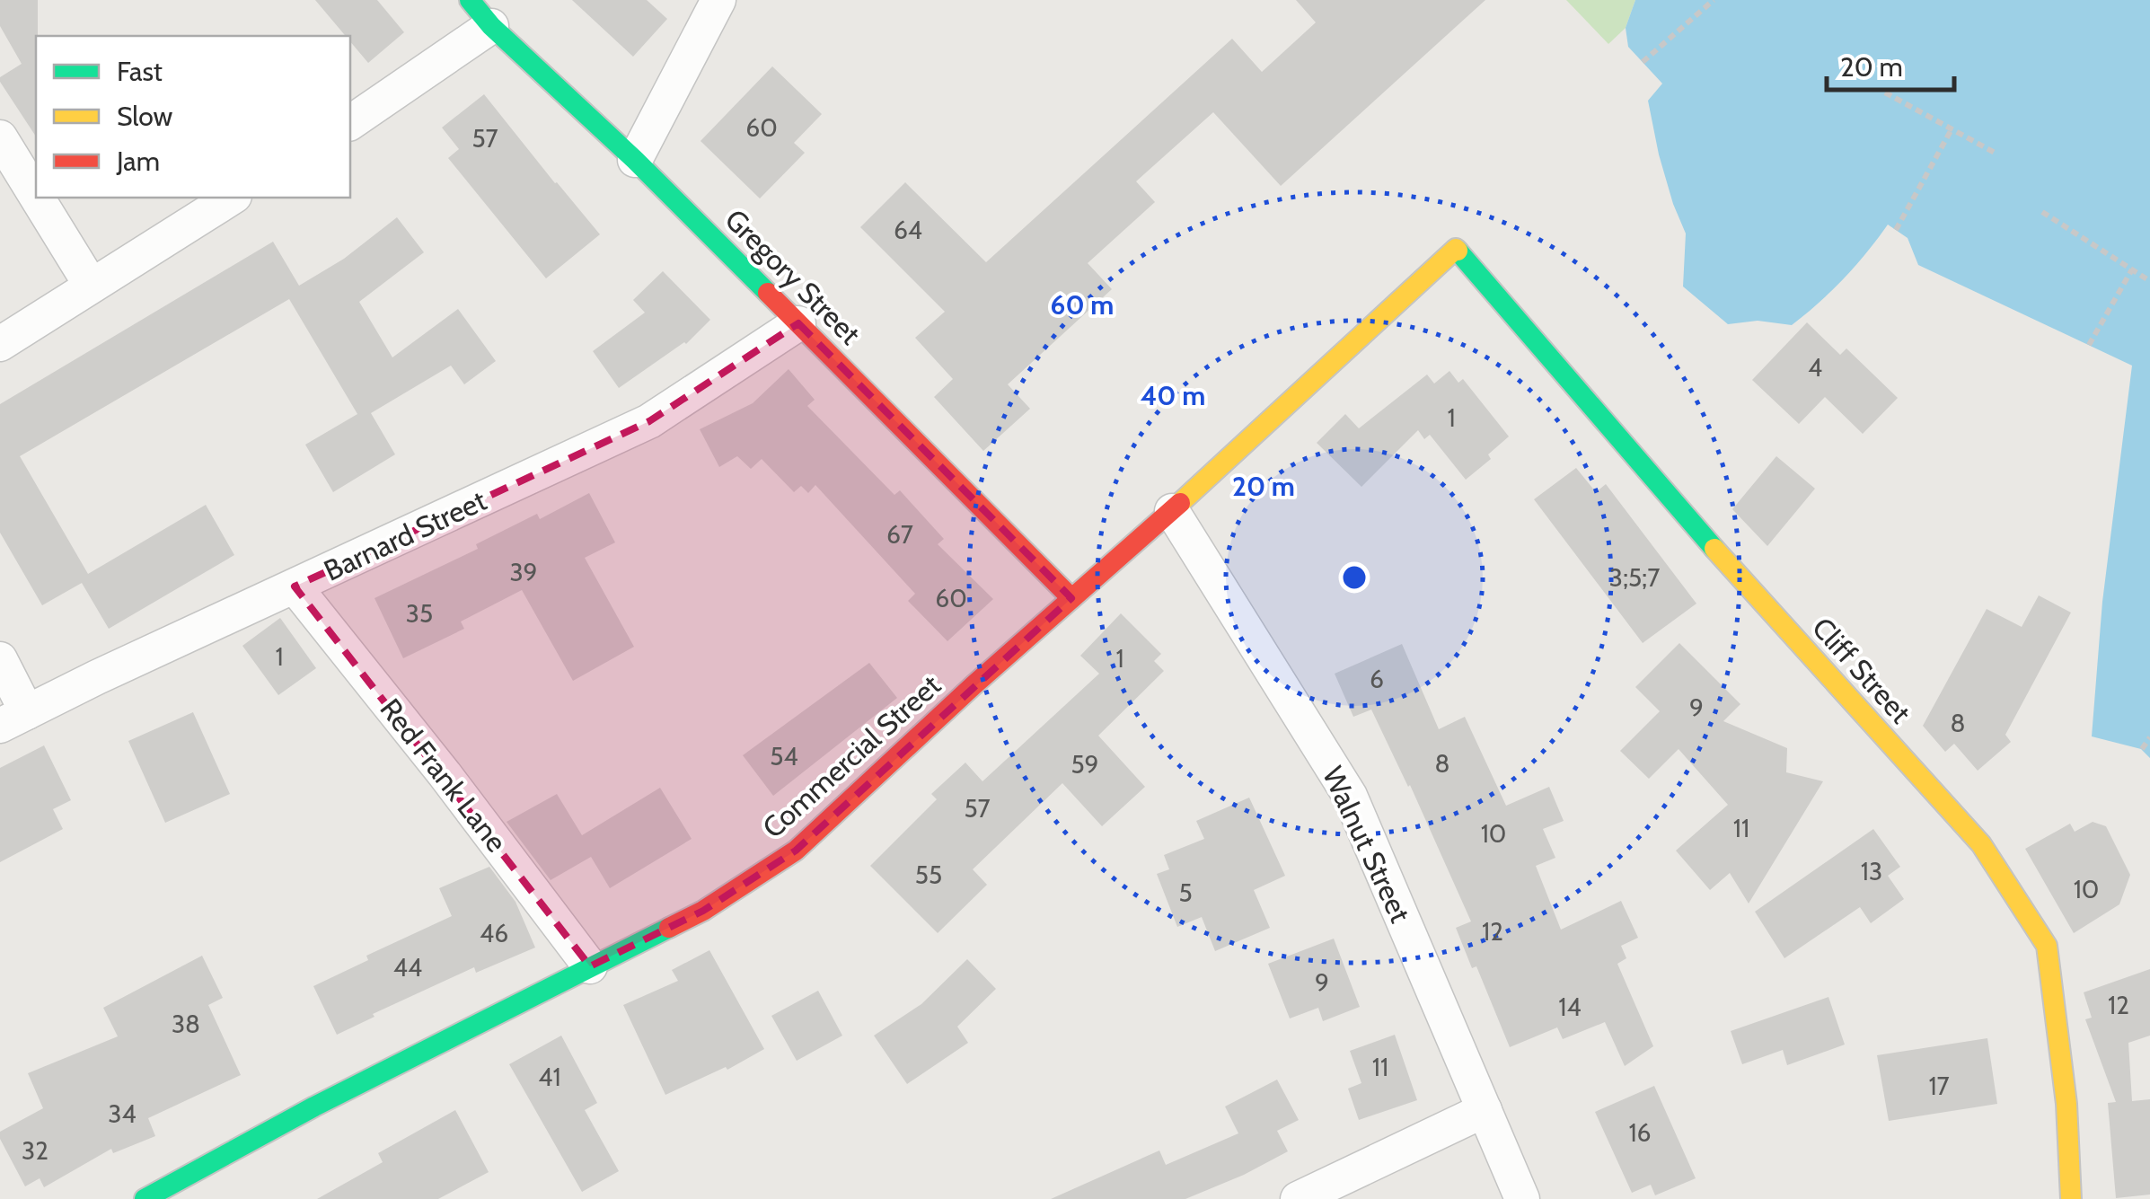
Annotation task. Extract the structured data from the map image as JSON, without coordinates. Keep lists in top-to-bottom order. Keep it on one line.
{"streets":{"street":["Gregory Street","Barnard Street","Cliff Street","Commercial Street","Red Frank Lane","Walnut Street"]},"crossings":[["Gregory Street","Barnard Street"],["Gregory Street","Commercial Street"],["Barnard Street","Red Frank Lane"],["Cliff Street","Commercial Street"],["Commercial Street","Red Frank Lane"],["Commercial Street","Walnut Street"]],"house_numbers":["60","57","64","4","1","67","39","3;5;7","60","35","1","1","6","9","8","54","8","59","57","11","10","13","55","10","5","12","46","44","9","12","14","38","11","41","17","34","16","32"],"legend":["Fast","Slow","Jam"],"scale_bar":"20 m","rings":["60 m","40 m","20 m"]}
